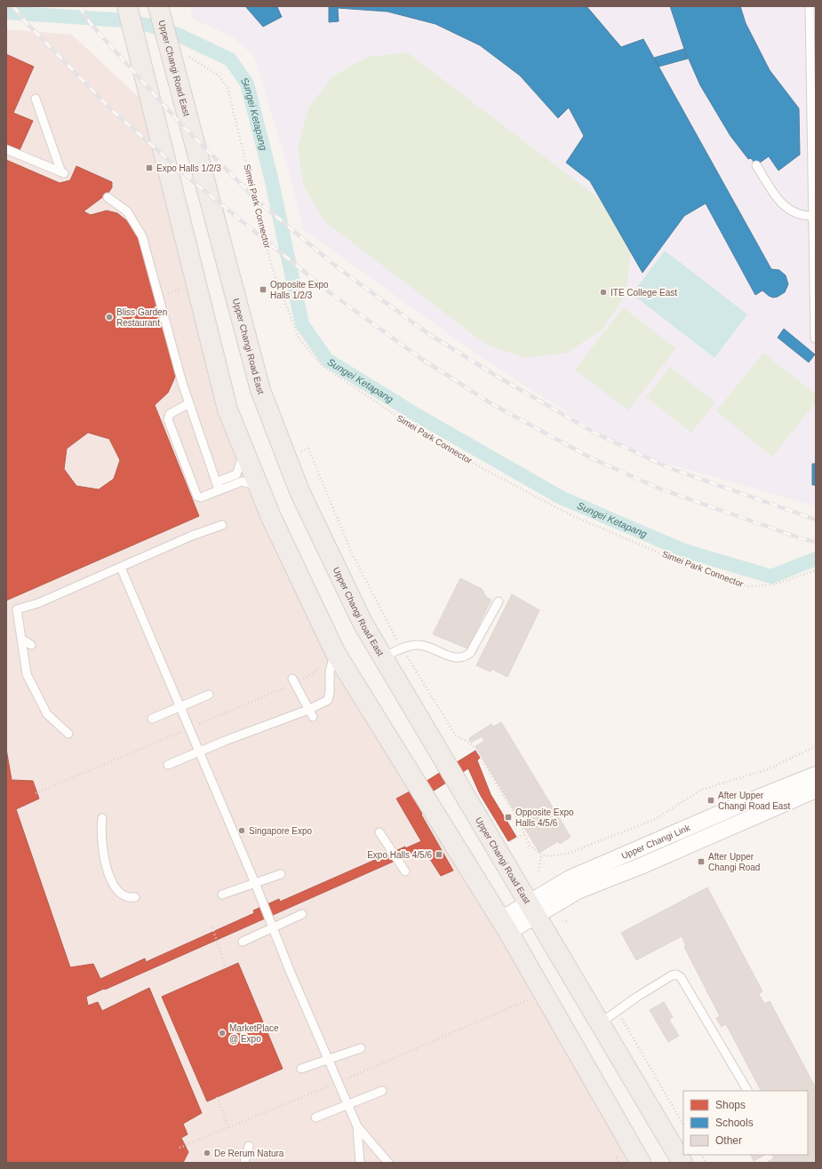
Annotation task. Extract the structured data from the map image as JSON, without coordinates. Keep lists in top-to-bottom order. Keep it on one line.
{"streets":{"main road":["Upper Changi Road East"],"street":["Upper Changi Link"],"path":["Simei Park Connector"]},"crossings":[["Upper Changi Road East","Simei Park Connector"],["Upper Changi Road East","Upper Changi Link"]],"water":["Sungei Ketapang"],"places":{"transit":["Expo Halls 1/2/3","Opposite Expo Halls 1/2/3","After Upper Changi Road East","Opposite Expo Halls 4/5/6","Expo Halls 4/5/6","After Upper Changi Road"],"other":["ITE College East","Bliss Garden Restaurant","Singapore Expo","MarketPlace @ Expo","De Rerum Natura"]},"legend":["Shops","Schools","Other"]}
